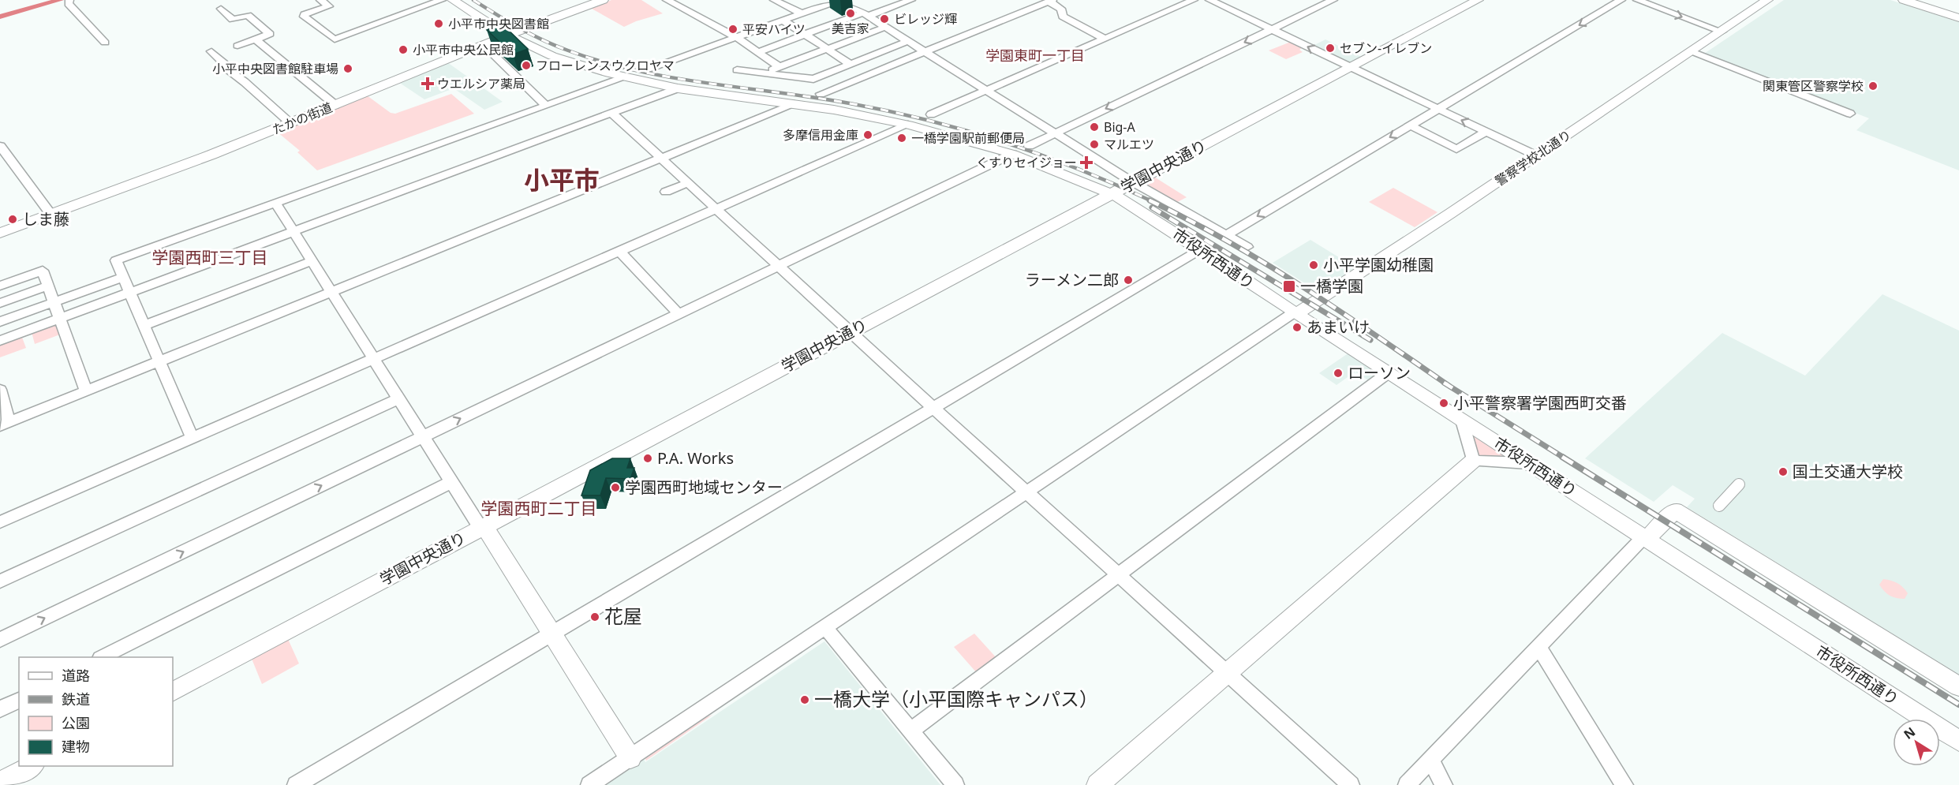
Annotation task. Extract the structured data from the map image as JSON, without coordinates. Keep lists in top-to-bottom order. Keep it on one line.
{"streets":{"street":["たかの街道","警察学校北通り","学園中央通り","市役所西通り"]},"crossings":[["たかの街道","市役所西通り"],["警察学校北通り","市役所西通り"],["学園中央通り","市役所西通り"]],"districts":["学園東町一丁目","小平市","学園西町三丁目","学園西町二丁目"],"places":{"other":["美吉家","ビレッジ輝","小平市中央図書館","平安ハイツ","セブン-イレブン","小平市中央公民館","フローレンスウクロヤマ","小平中央図書館駐車場","関東管区警察学校","Big-A","多摩信用金庫","一橋学園駅前郵便局","マルエツ","しま藤","小平学園幼稚園","ラーメン二郎","あまいけ","ローソン","小平警察署学園西町交番","P.A. Works","国土交通大学校","学園西町地域センター","花屋","一橋大学（小平国際キャンパス）"],"health":["ウエルシア薬局","くすりセイジョー"],"transit":["一橋学園"]},"legend":["道路","鉄道","公園","建物"],"north":"top left"}
